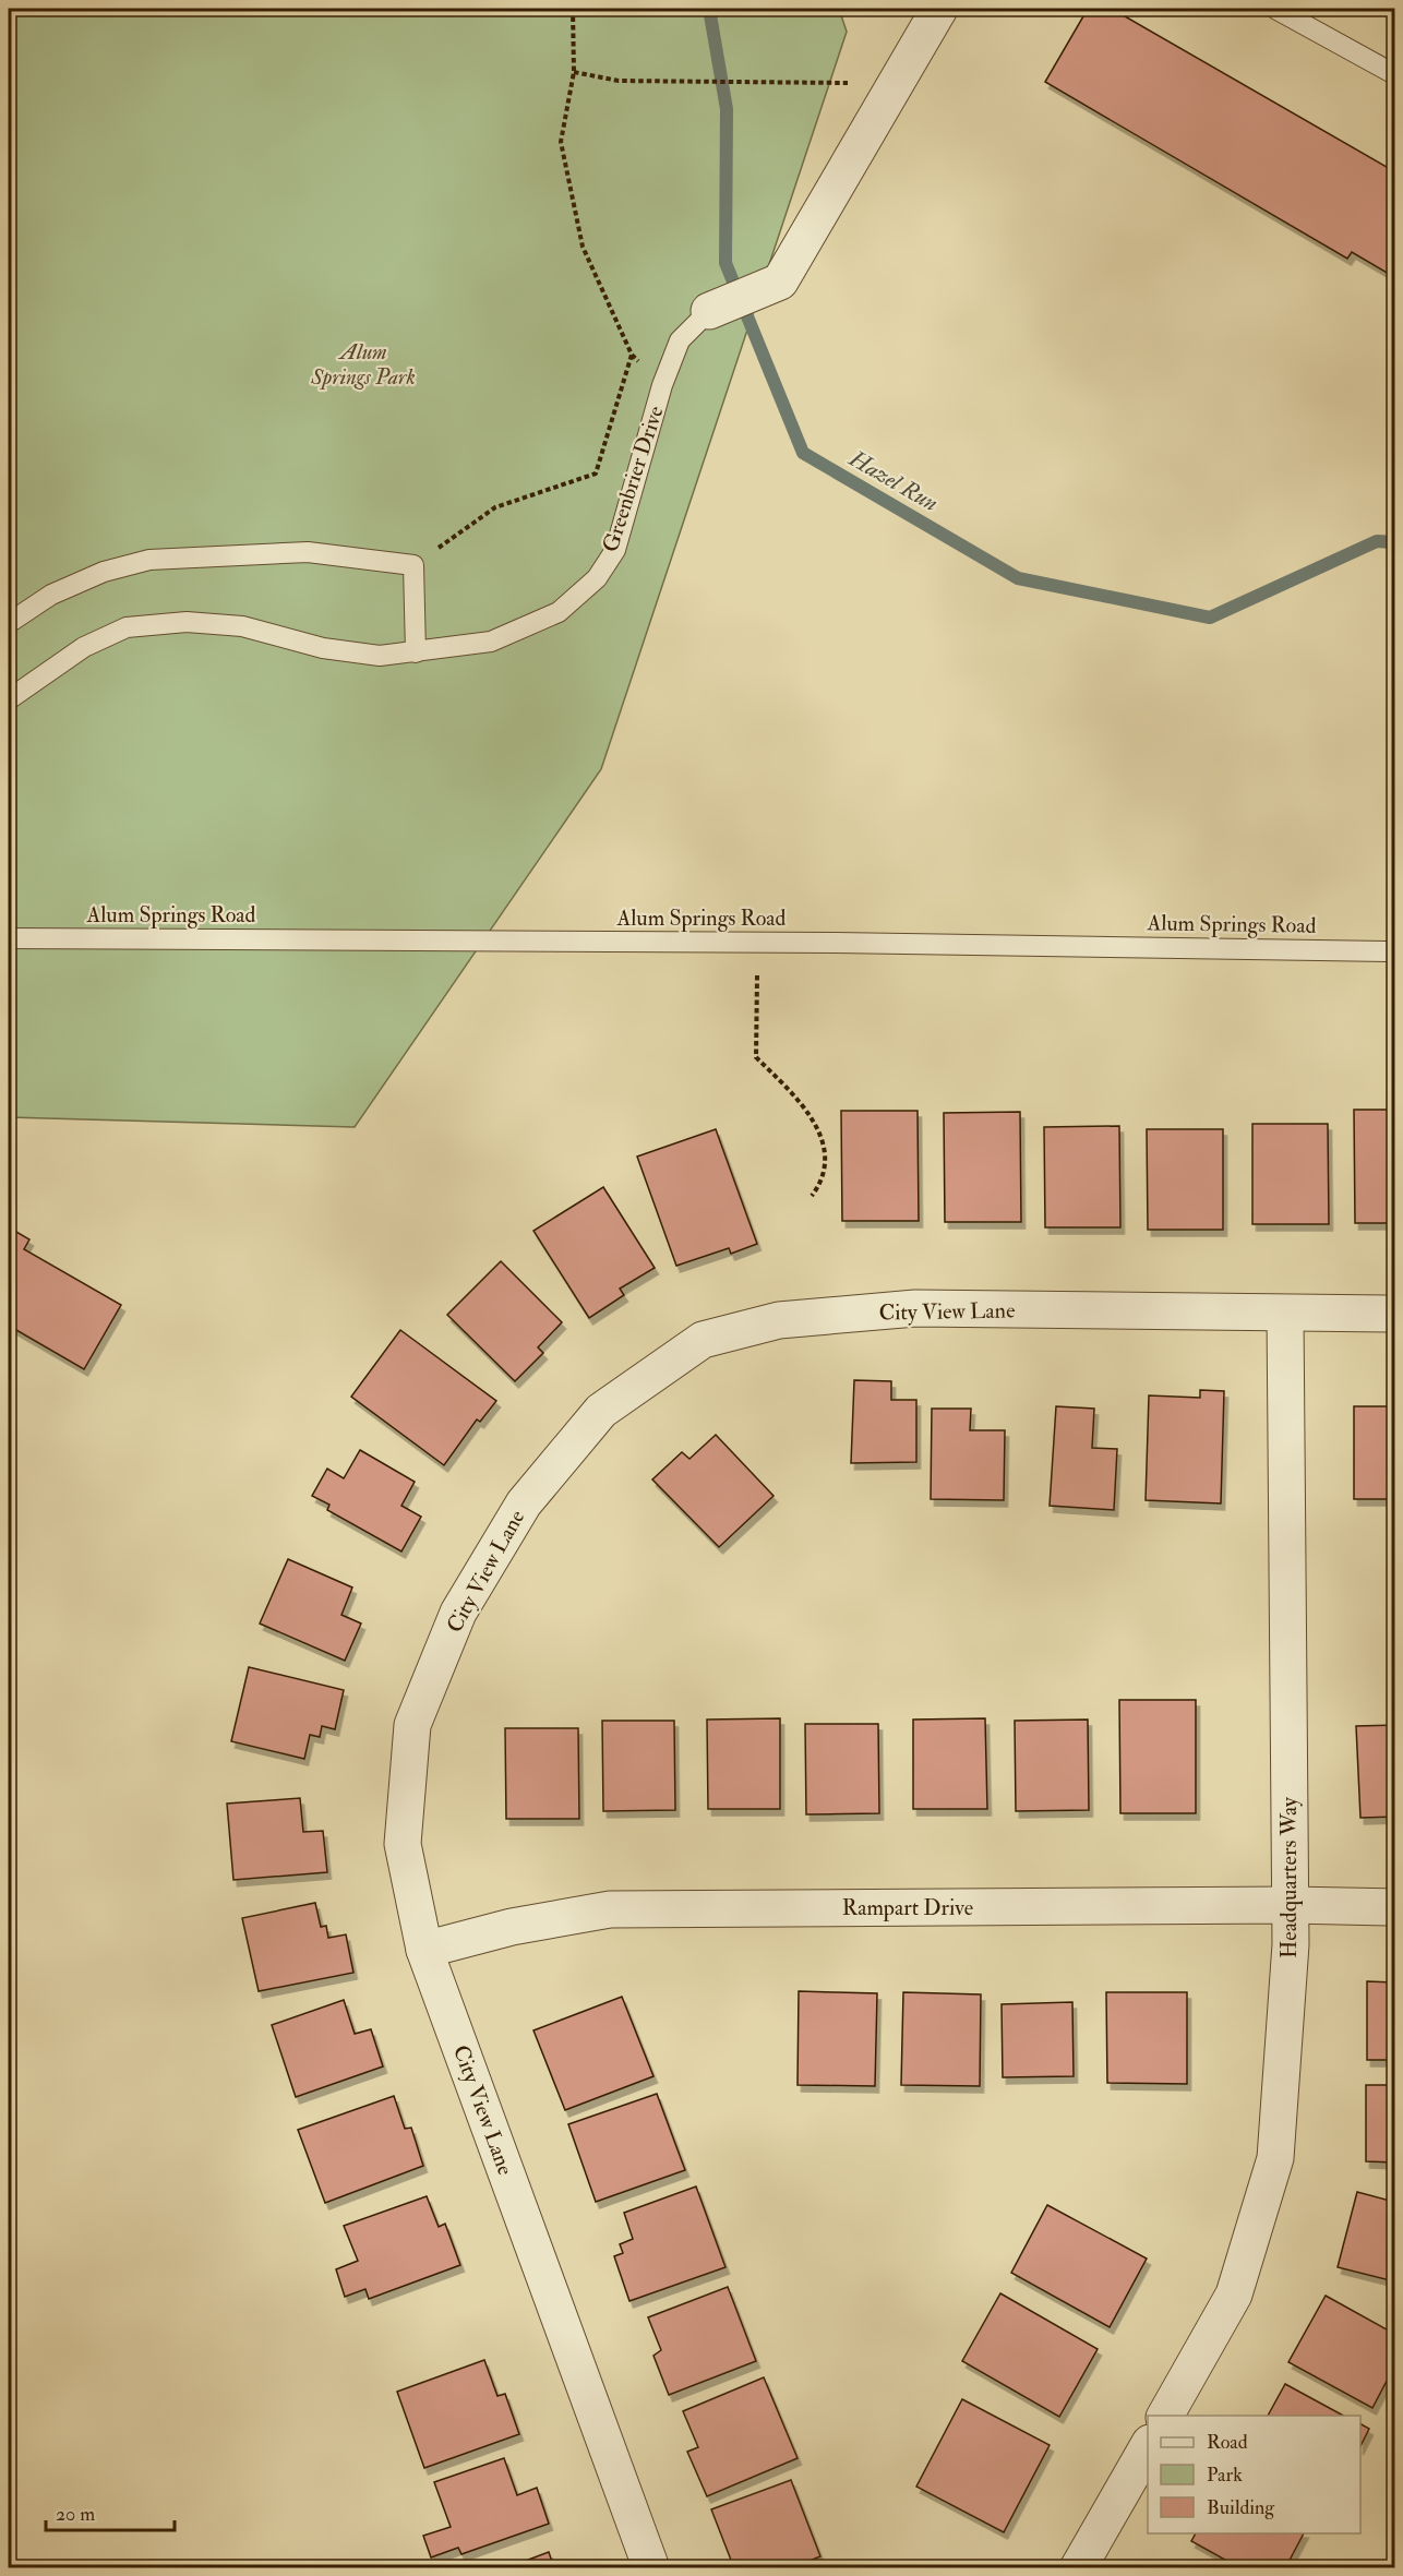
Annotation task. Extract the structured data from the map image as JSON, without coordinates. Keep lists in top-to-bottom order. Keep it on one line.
{"streets":{"street":["Greenbrier Drive","City View Lane","Headquarters Way","Rampart Drive"],"lane":["Alum Springs Road"]},"crossings":[["City View Lane","Headquarters Way"],["City View Lane","Rampart Drive"],["Headquarters Way","Rampart Drive"]],"water":["Hazel Run"],"parks":["Alum Springs Park"],"legend":["Road","Park","Building"],"scale_bar":"20 m"}
